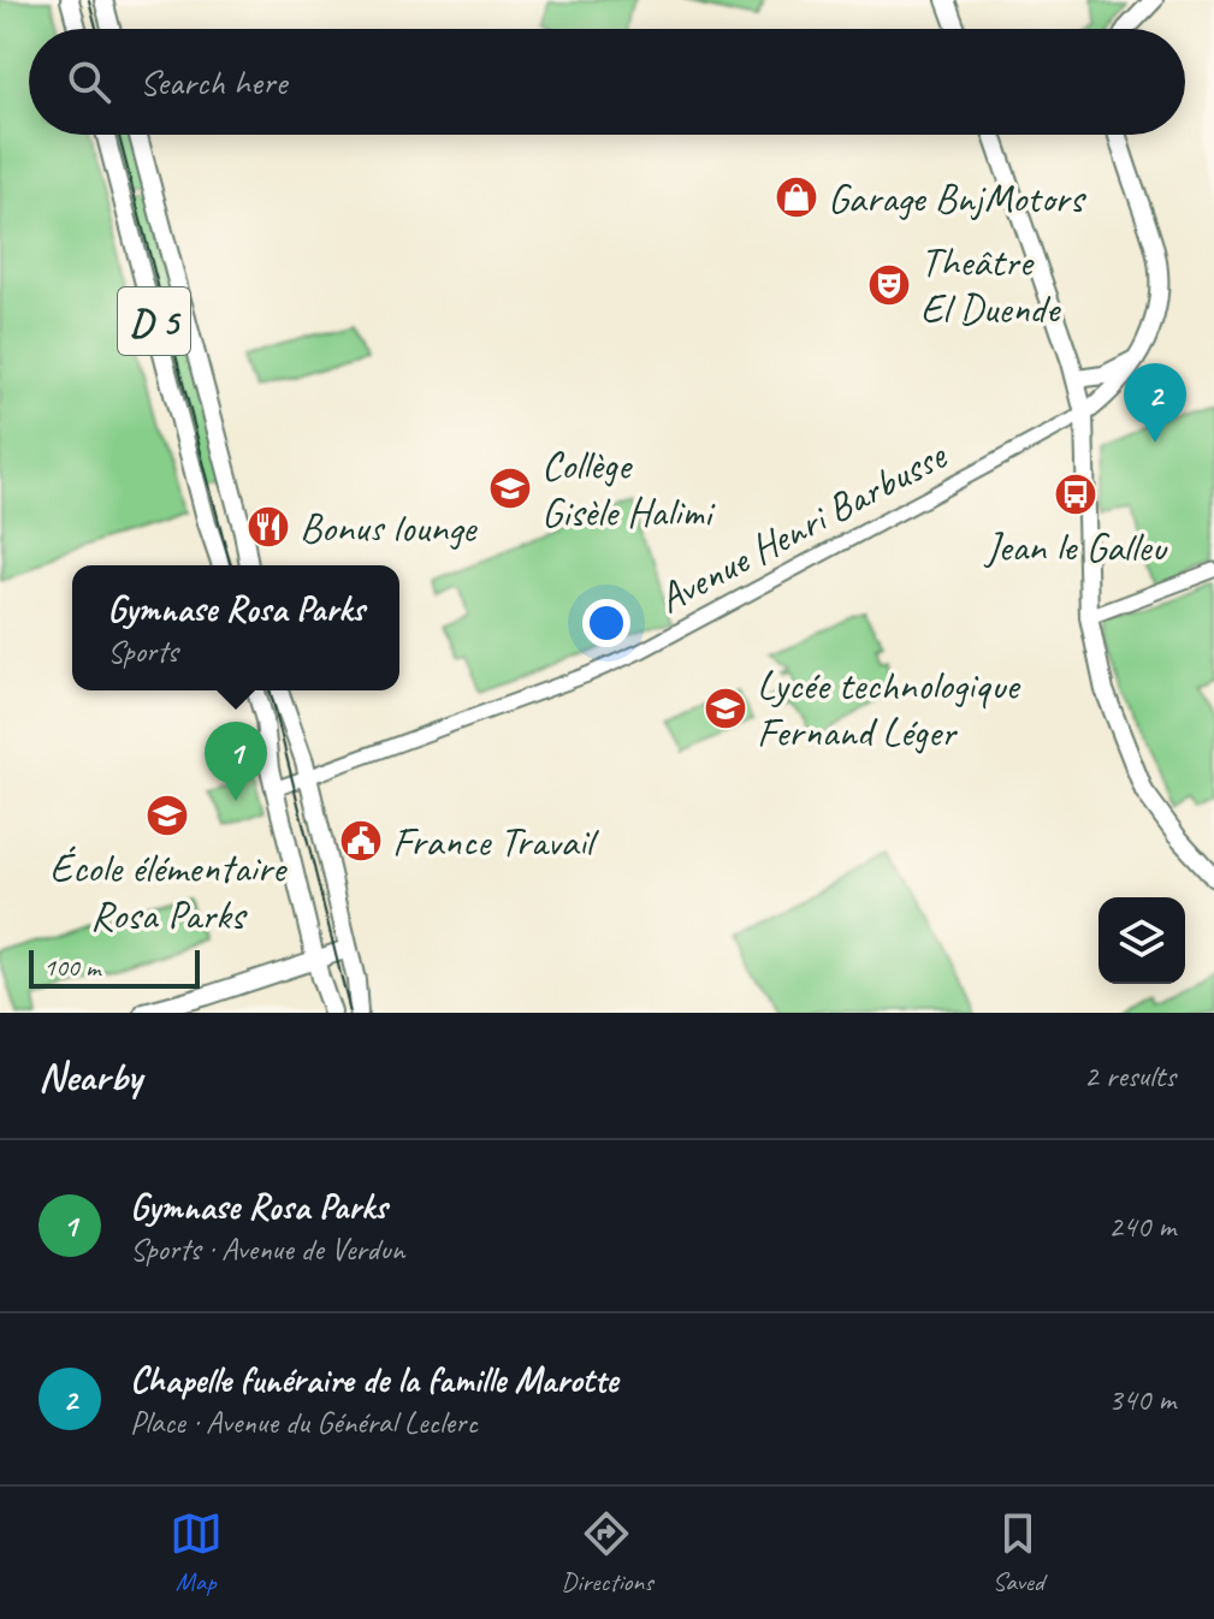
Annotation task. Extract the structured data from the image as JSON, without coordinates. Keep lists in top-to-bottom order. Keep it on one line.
{"streets":{"main road":["D 5"],"street":["Avenue Henri Barbusse"]},"places":{"shop":["Garage BnjMotors"],"theatre":["Theâtre El Duende"],"school or university":["Collège Gisèle Halimi","Lycée technologique Fernand Léger","École élémentaire Rosa Parks"],"bus stop":["Jean le Galleu"],"restaurant":["Bonus lounge"],"public building":["France Travail"]},"scale_bar":"100 m","page":{"search":"Search here","pins":["2","1"],"popup":["Gymnase Rosa Parks","Sports"],"scale":"100 m","heading":["Nearby","2 results"],"list":[{"mark":"1","name":"Gymnase Rosa Parks","note":"Sports · Avenue de Verdun","value":"240 m"},{"mark":"2","name":"Chapelle funéraire de la famille Marotte","note":"Place · Avenue du Général Leclerc","value":"340 m"}],"nav":["Map","Directions","Saved"]}}
